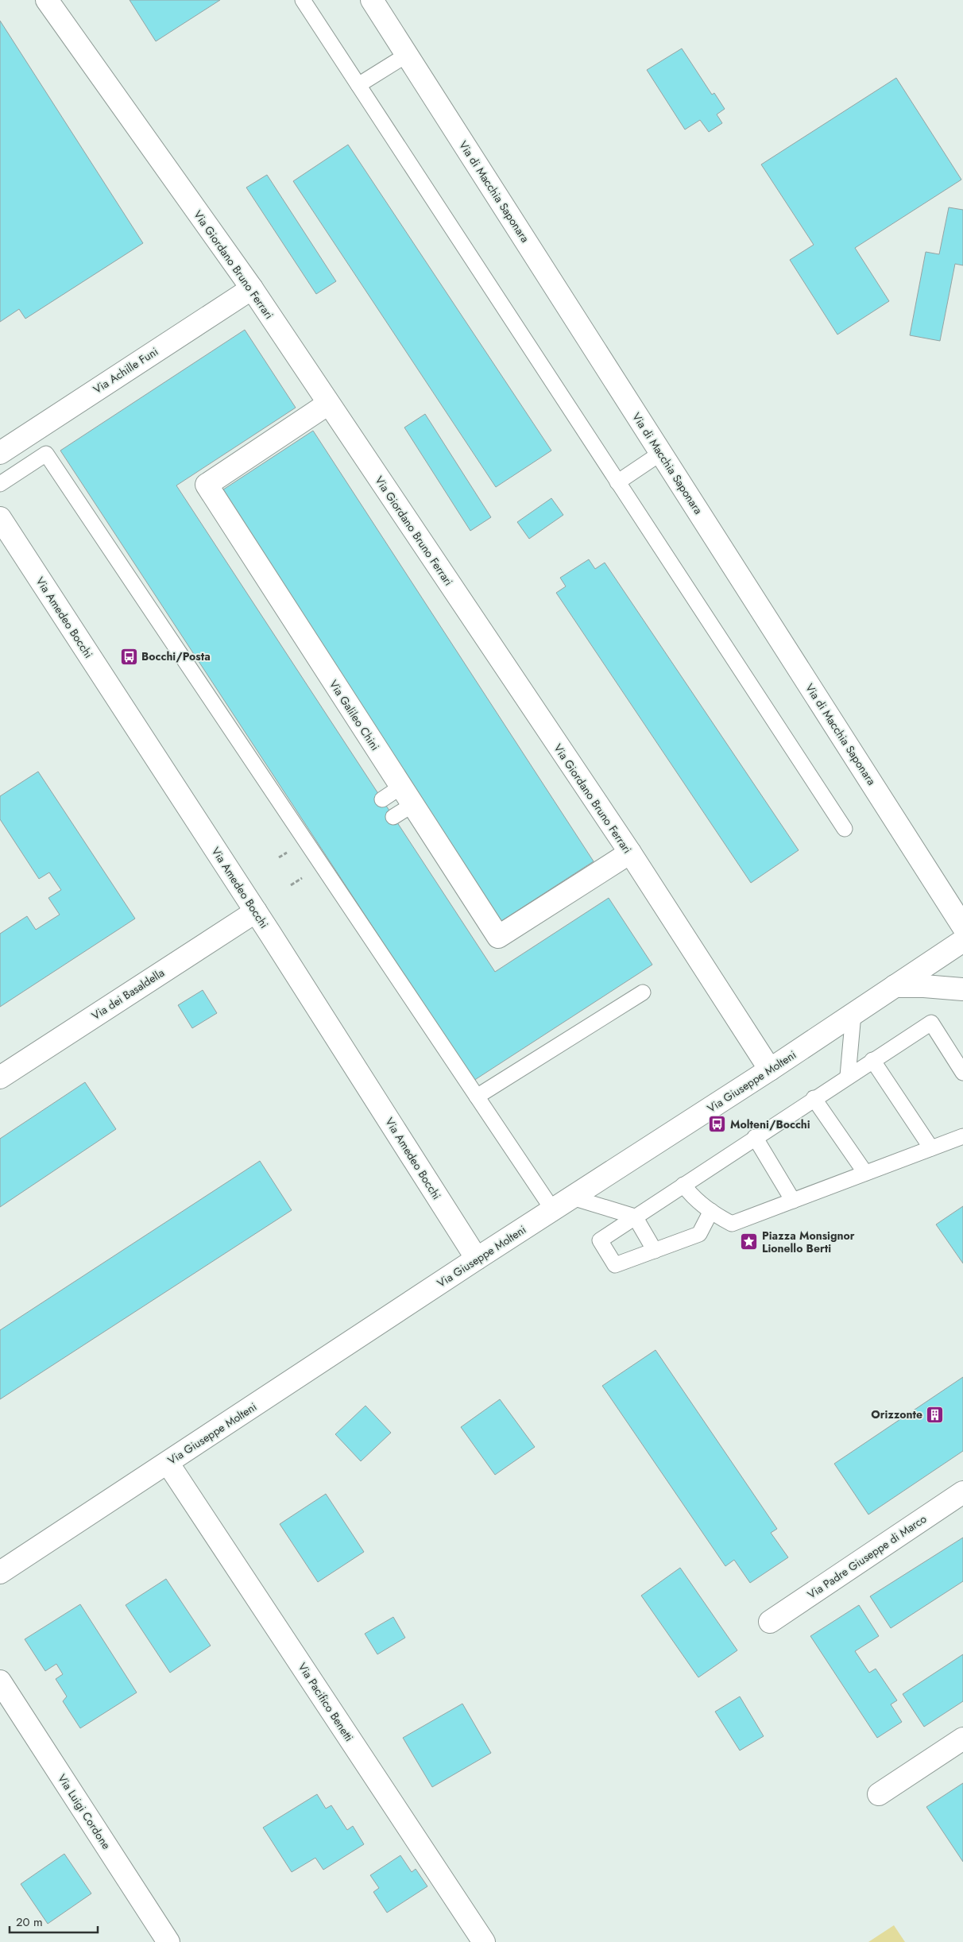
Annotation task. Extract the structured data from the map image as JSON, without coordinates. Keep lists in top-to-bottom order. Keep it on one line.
{"streets":{"street":["Via di Macchia Saponara","Via Giordano Bruno Ferrari","Via Achille Funi","Via Amedeo Bocchi","Via Galileo Chini","Via dei Basaldella","Via Giuseppe Molteni","Via Padre Giuseppe di Marco","Via Pacifico Benetti","Via Luigi Cordone"]},"crossings":[["Via Giordano Bruno Ferrari","Via Achille Funi"],["Via Giordano Bruno Ferrari","Via Galileo Chini"],["Via Giordano Bruno Ferrari","Via Giuseppe Molteni"],["Via Amedeo Bocchi","Via dei Basaldella"],["Via Amedeo Bocchi","Via Giuseppe Molteni"],["Via Giuseppe Molteni","Via Pacifico Benetti"]],"places":{"bus stop":["Bocchi/Posta","Molteni/Bocchi"],"place":["Piazza Monsignor Lionello Berti"],"building":["Orizzonte"]},"scale_bar":"20 m"}
